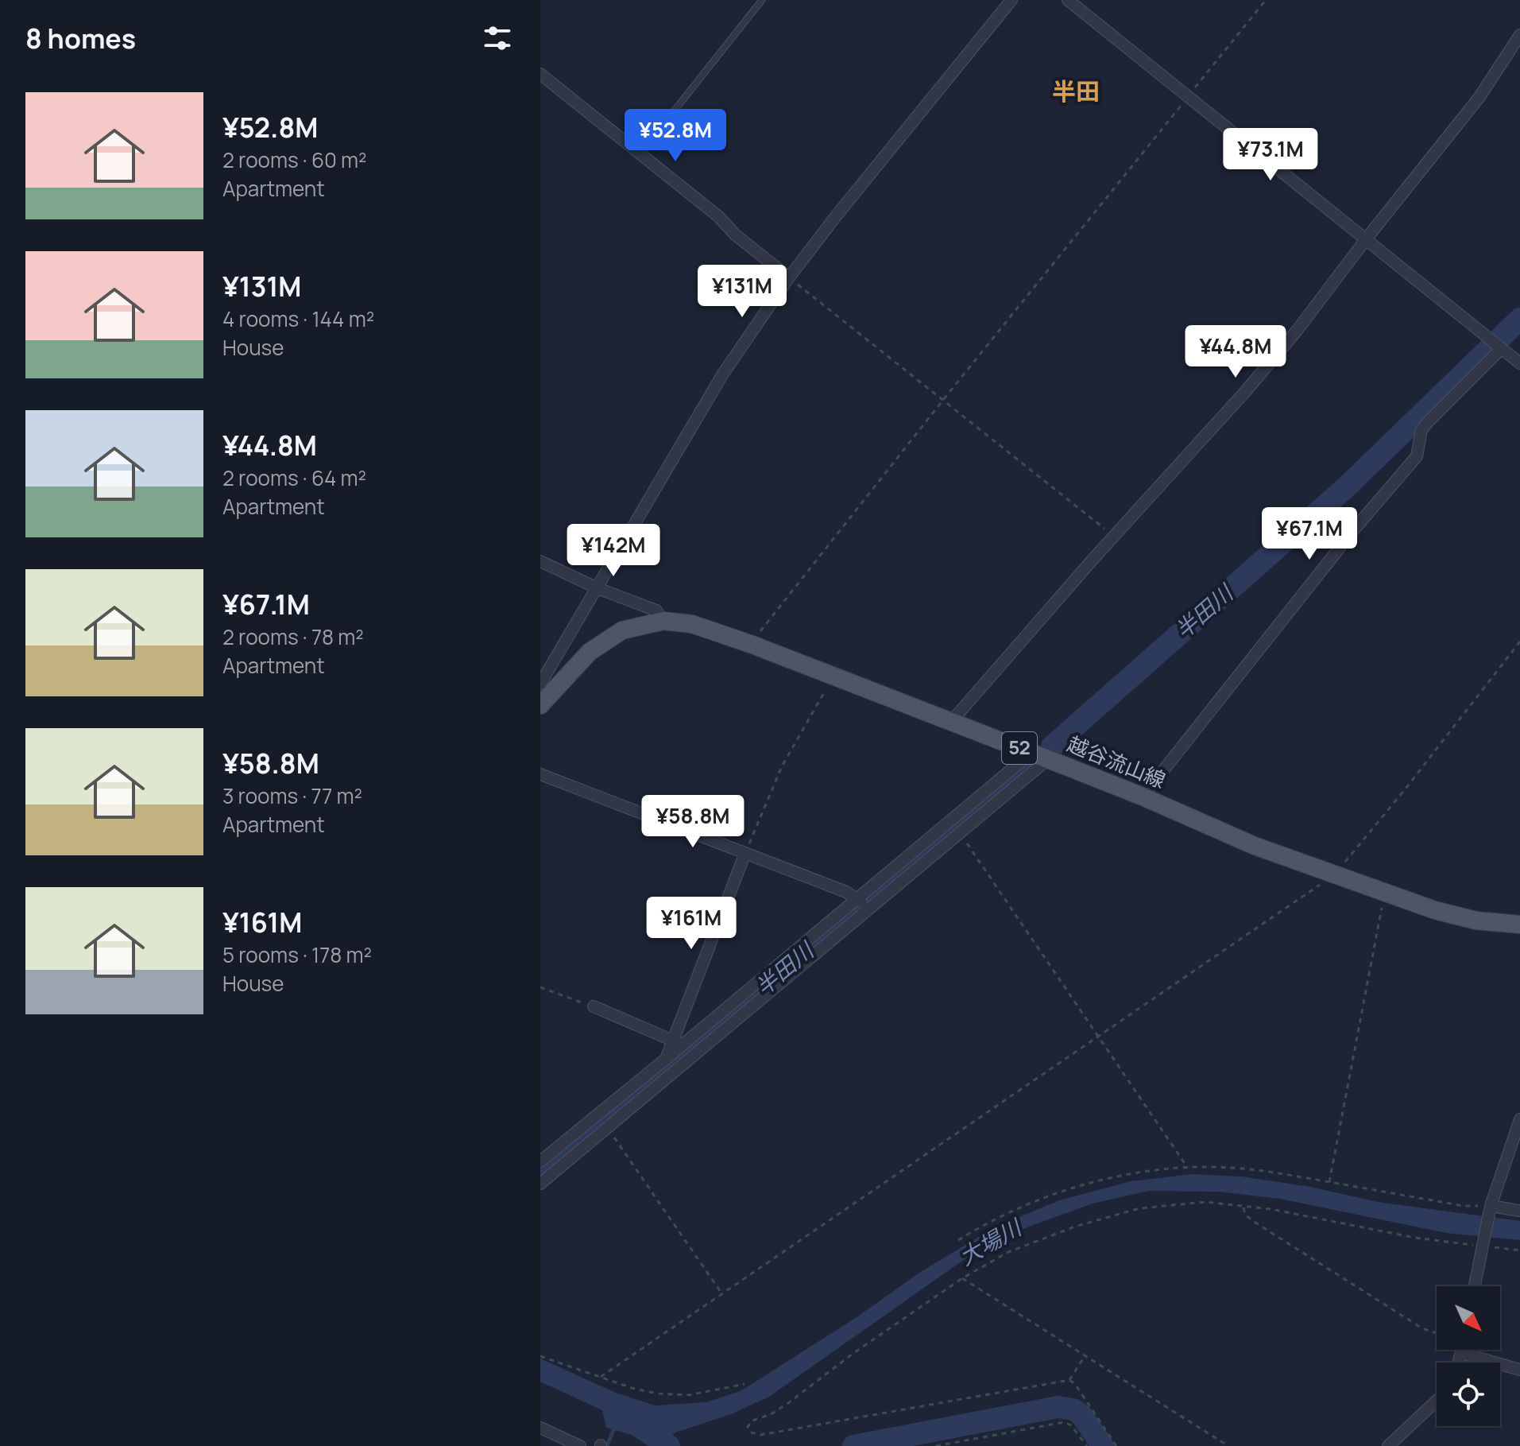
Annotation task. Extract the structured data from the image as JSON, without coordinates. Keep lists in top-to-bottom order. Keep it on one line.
{"streets":{"main road":["52","越谷流山線"]},"districts":["半田"],"water":["半田川","大場川"],"north":"bottom right","page":{"heading":"8 homes","list":[{"name":"¥52.8M","note":"2 rooms · 60 m² · Apartment"},{"name":"¥131M","note":"4 rooms · 144 m² · House"},{"name":"¥44.8M","note":"2 rooms · 64 m² · Apartment"},{"name":"¥67.1M","note":"2 rooms · 78 m² · Apartment"},{"name":"¥58.8M","note":"3 rooms · 77 m² · Apartment"},{"name":"¥161M","note":"5 rooms · 178 m² · House"}],"price":["¥52.8M","¥73.1M","¥131M","¥44.8M","¥67.1M","¥142M","¥58.8M","¥161M"]}}
